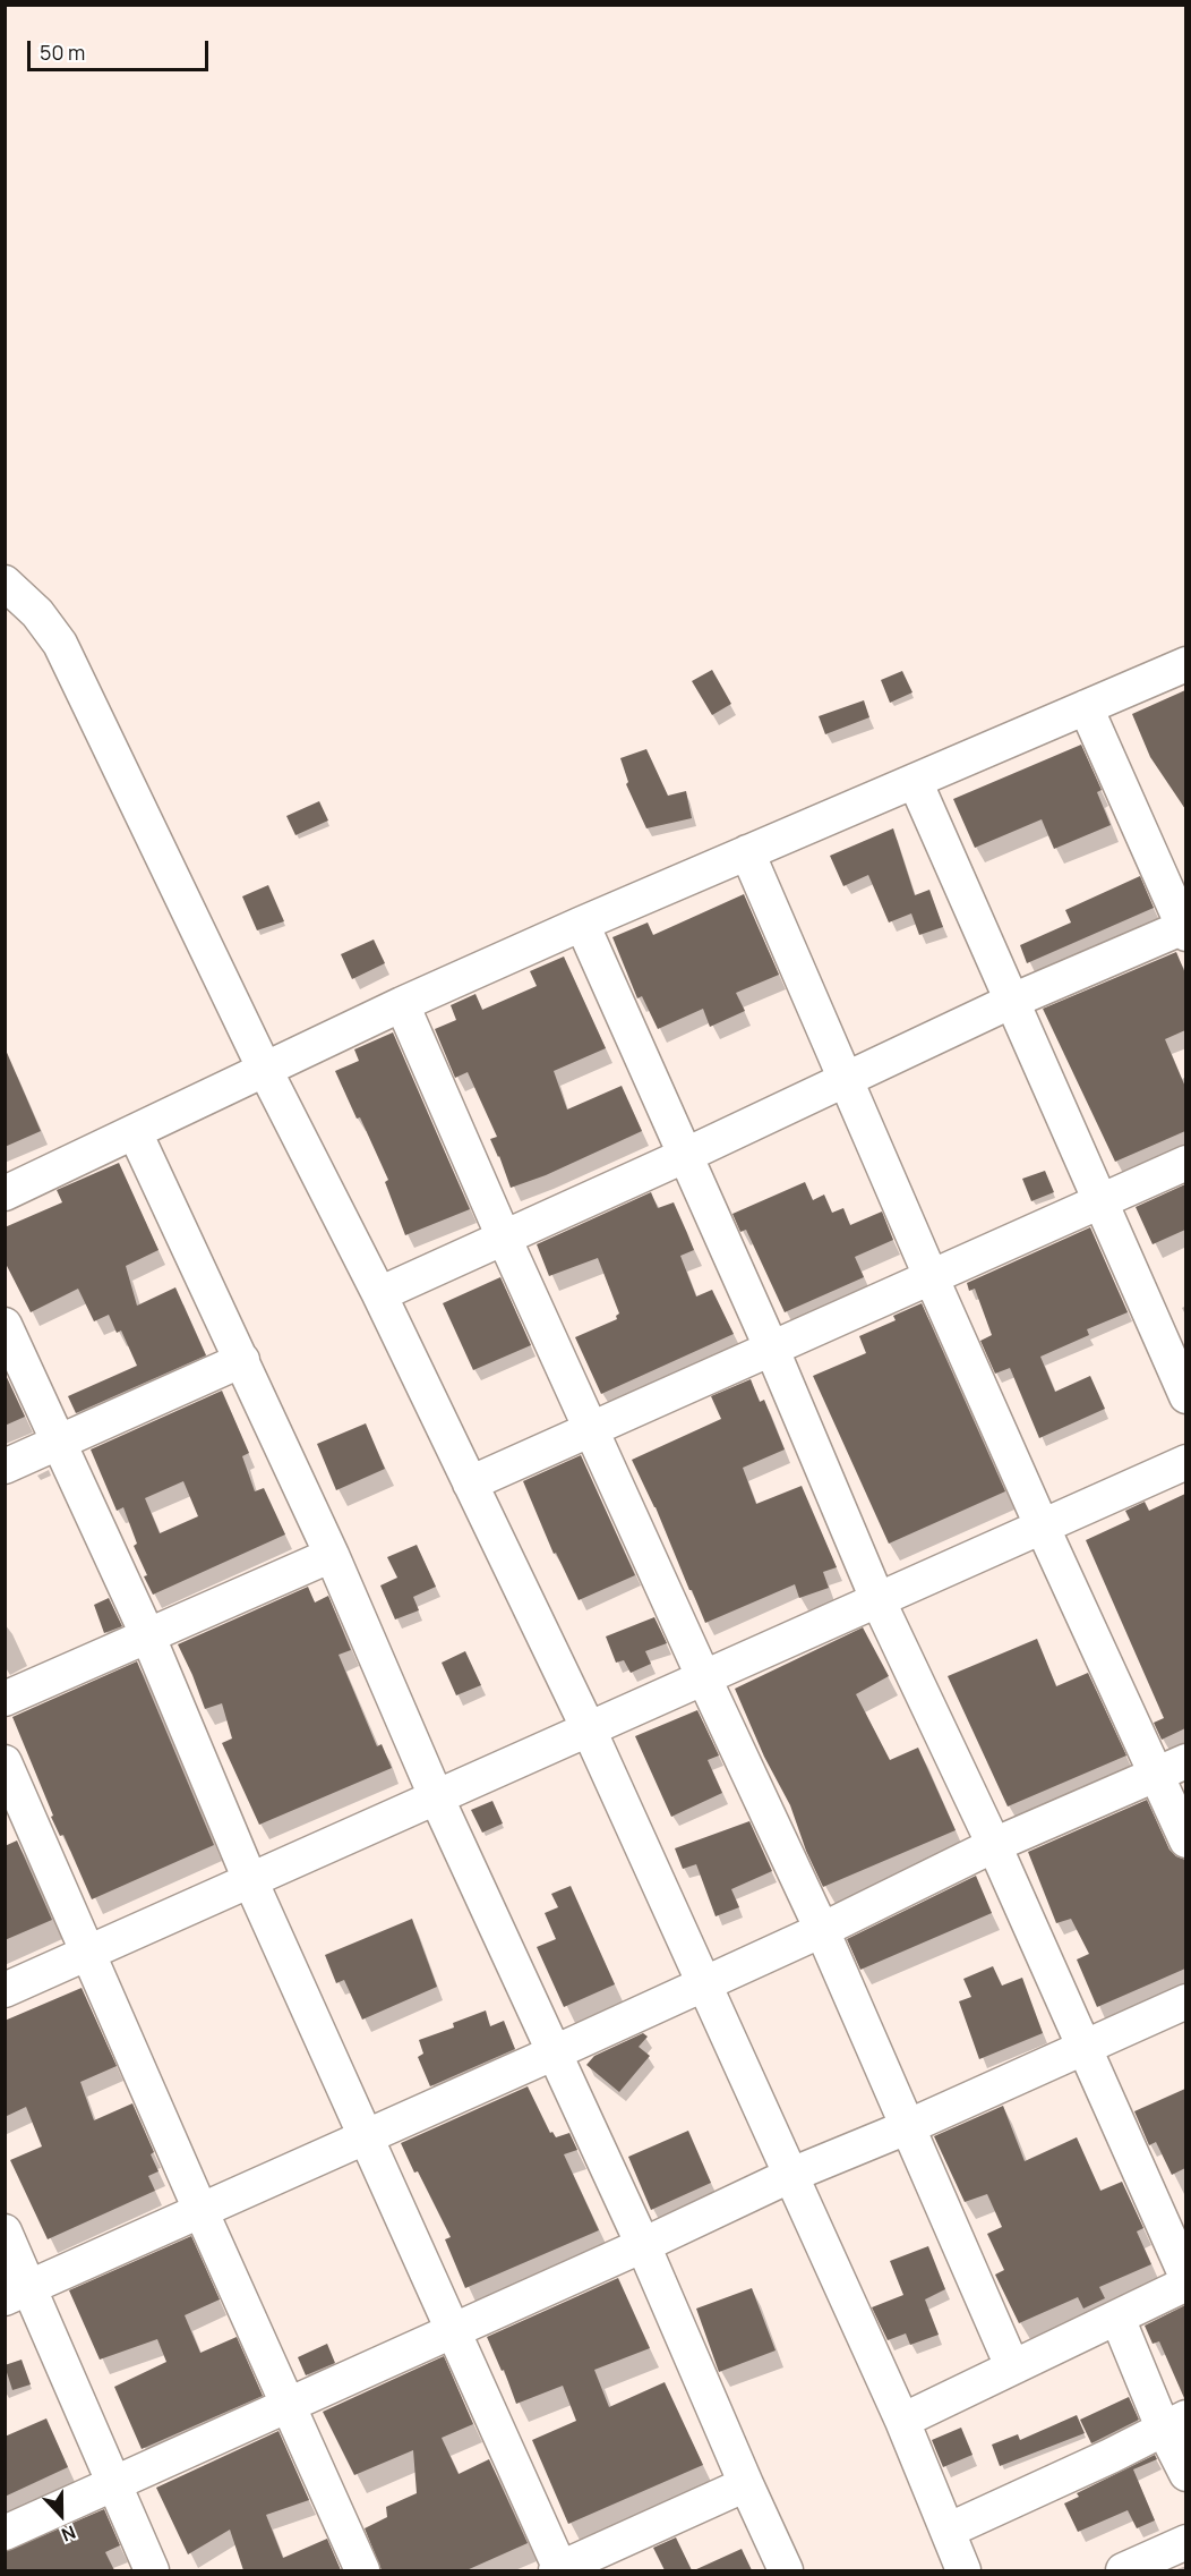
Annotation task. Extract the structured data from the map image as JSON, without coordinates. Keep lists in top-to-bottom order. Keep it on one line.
{"scale_bar":"50 m","north":"bottom"}
